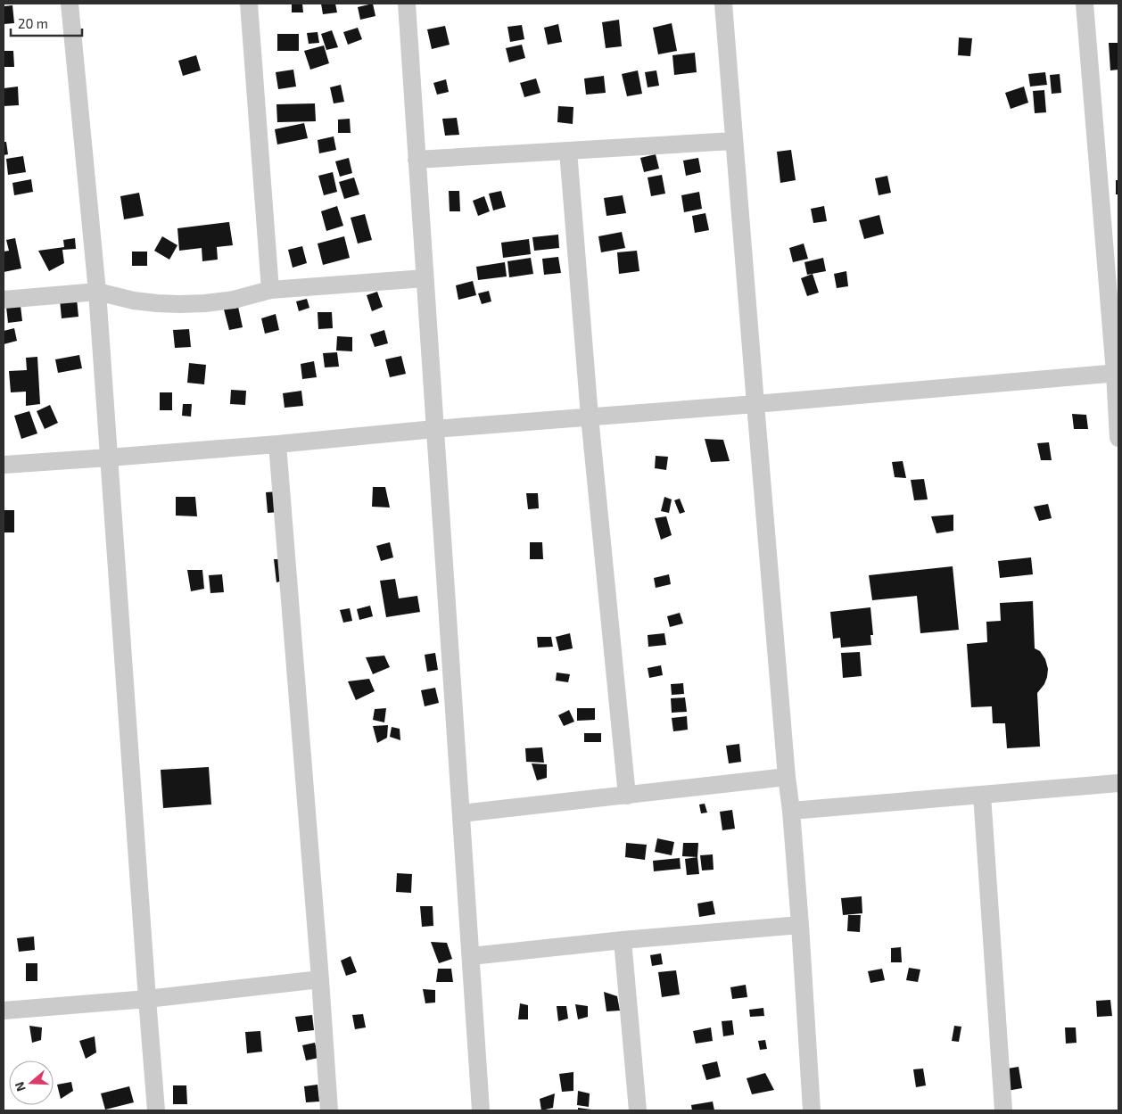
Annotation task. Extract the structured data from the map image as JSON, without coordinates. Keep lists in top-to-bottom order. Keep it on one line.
{"scale_bar":"20 m","north":"left"}
